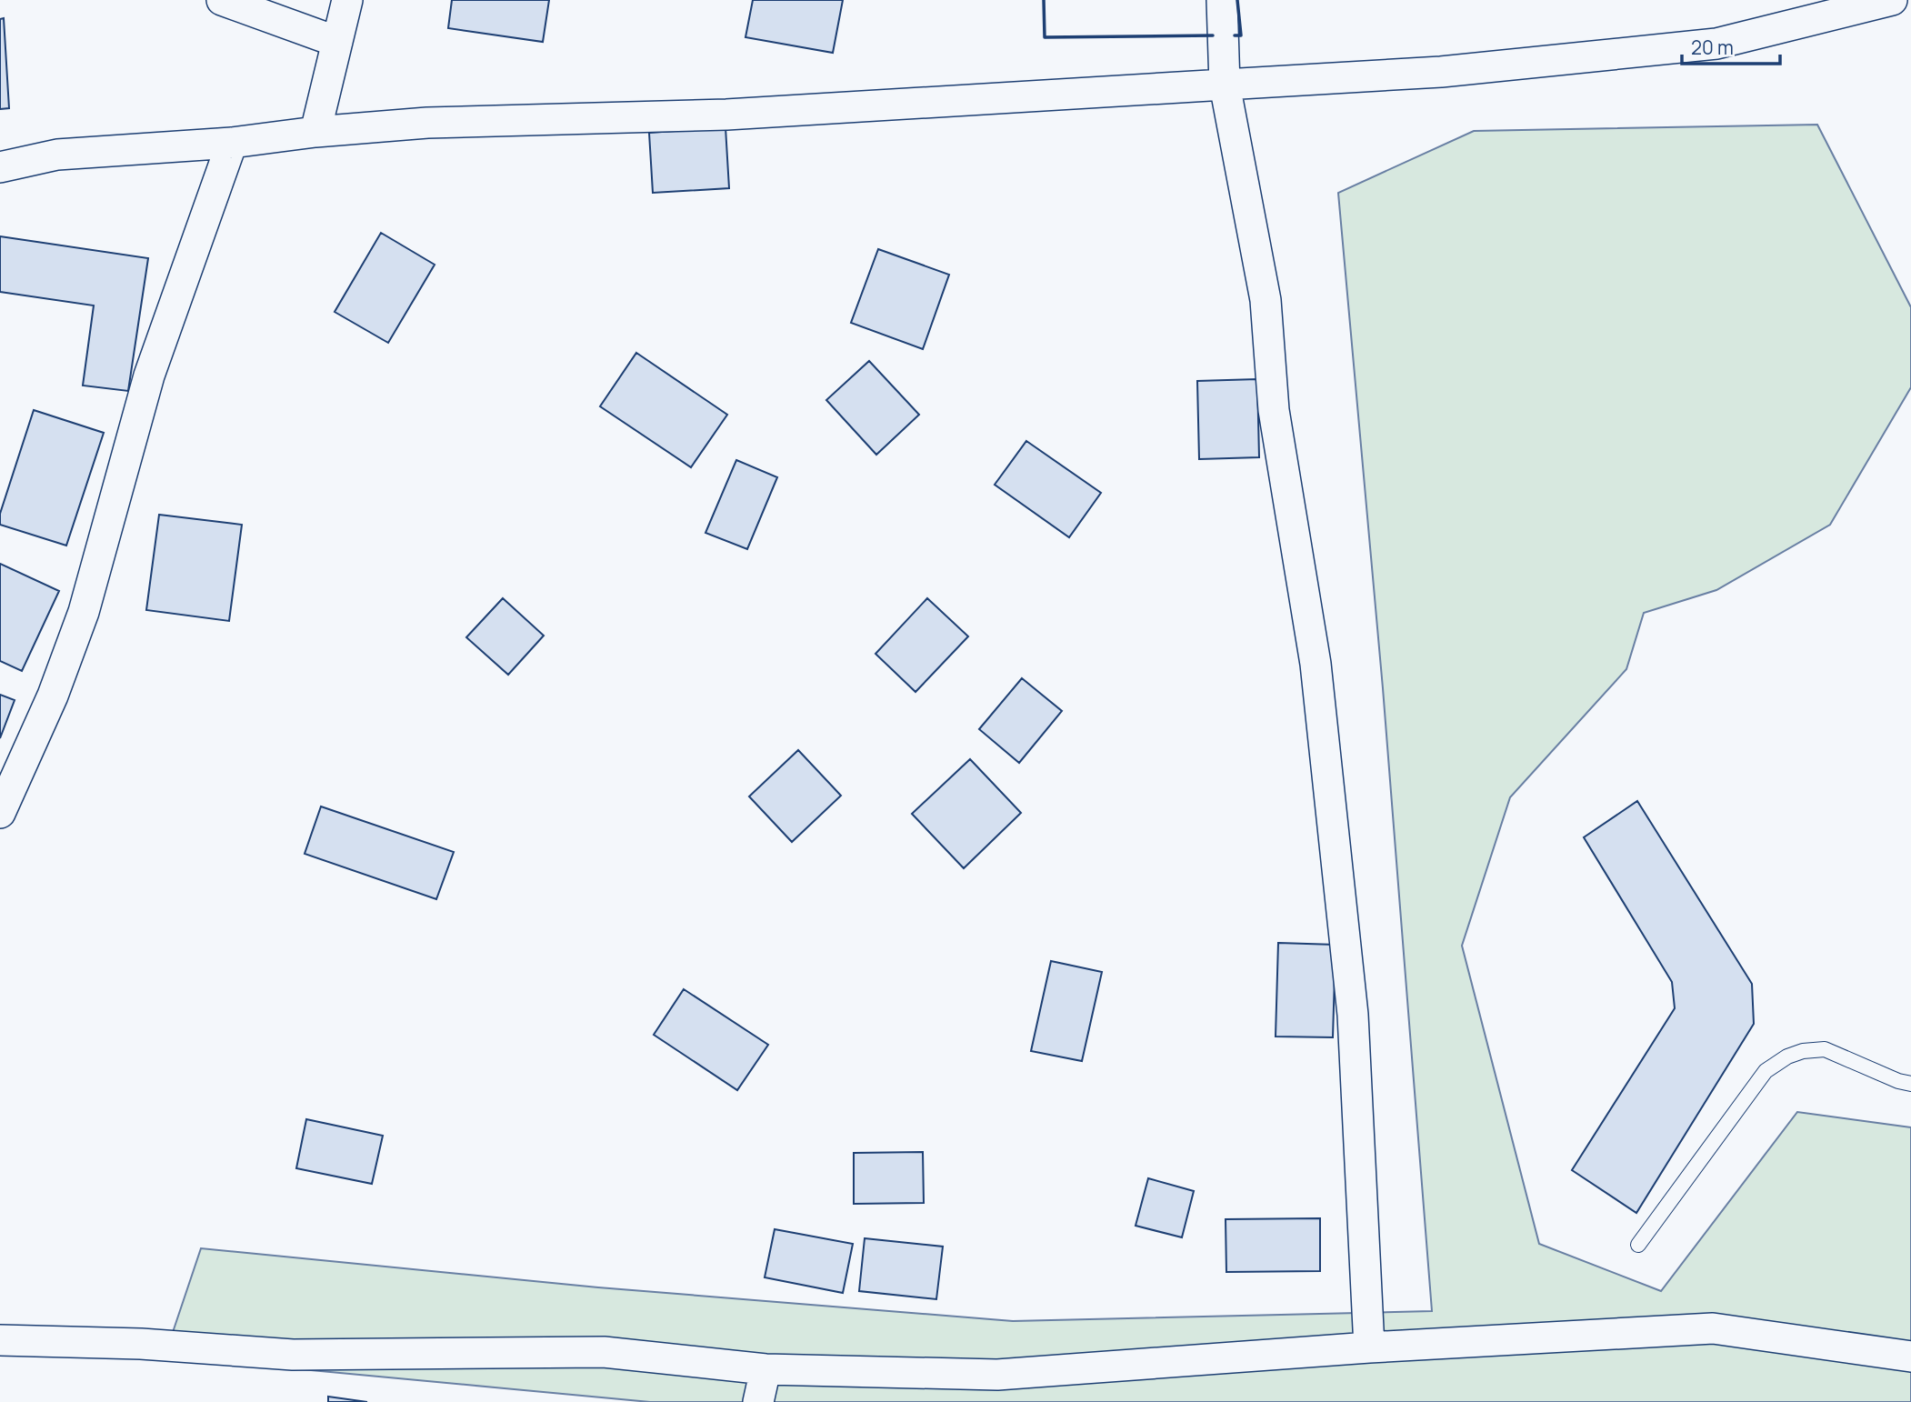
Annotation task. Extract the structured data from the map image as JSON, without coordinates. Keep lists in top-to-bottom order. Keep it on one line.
{"scale_bar":"20 m"}
